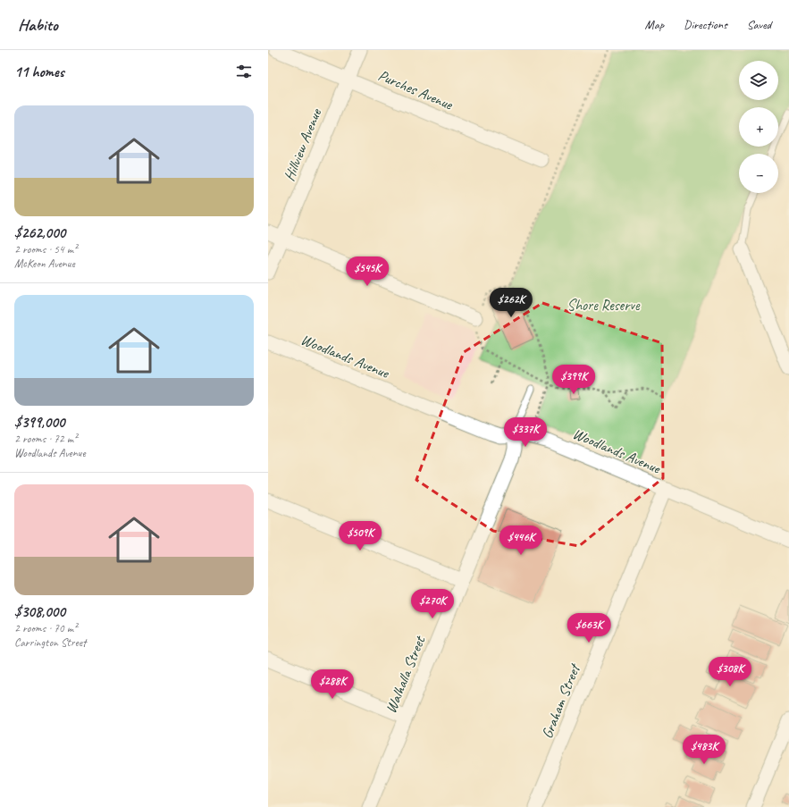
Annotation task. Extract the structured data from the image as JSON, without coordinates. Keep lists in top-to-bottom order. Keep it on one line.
{"streets":{"street":["Purches Avenue","Hillview Avenue","Woodlands Avenue","Walhalla Street","Graham Street"]},"crossings":[["Purches Avenue","Hillview Avenue"],["Woodlands Avenue","Walhalla Street"],["Woodlands Avenue","Graham Street"]],"parks":["Shore Reserve"],"page":{"header":"Habito","nav":["Map","Directions","Saved"],"heading":"11 homes","map_buttons":["+","−"],"list":[{"name":"$262,000","note":"2 rooms · 54 m² · McKeon Avenue"},{"name":"$399,000","note":"2 rooms · 72 m² · Woodlands Avenue"},{"name":"$308,000","note":"2 rooms · 70 m² · Carrington Street"}],"price":["$545K","$262K","$399K","$337K","$509K","$446K","$270K","$663K","$308K","$288K","$483K"]}}
